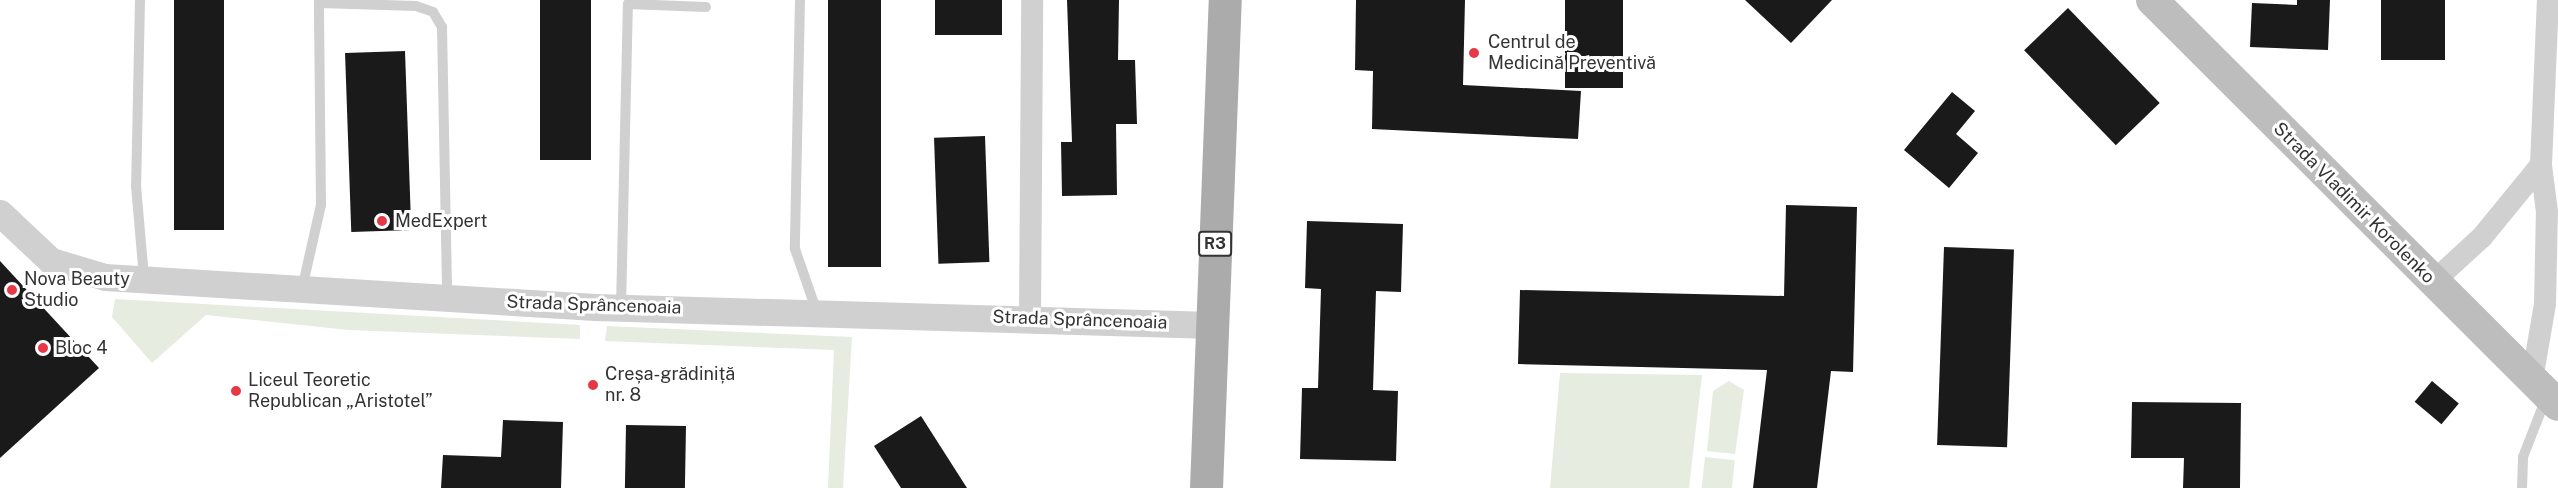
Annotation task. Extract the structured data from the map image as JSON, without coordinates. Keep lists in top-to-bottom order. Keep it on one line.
{"streets":{"main road":["Strada Vladimir Korolenko","R3"],"street":["Strada Sprâncenoaia"]},"crossings":[["R3","Strada Sprâncenoaia"]],"places":["Centrul de Medicină Preventivă","MedExpert","Nova Beauty Studio","Bloc 4","Creșa-grădiniță nr. 8","Liceul Teoretic Republican „Aristotel”"]}
